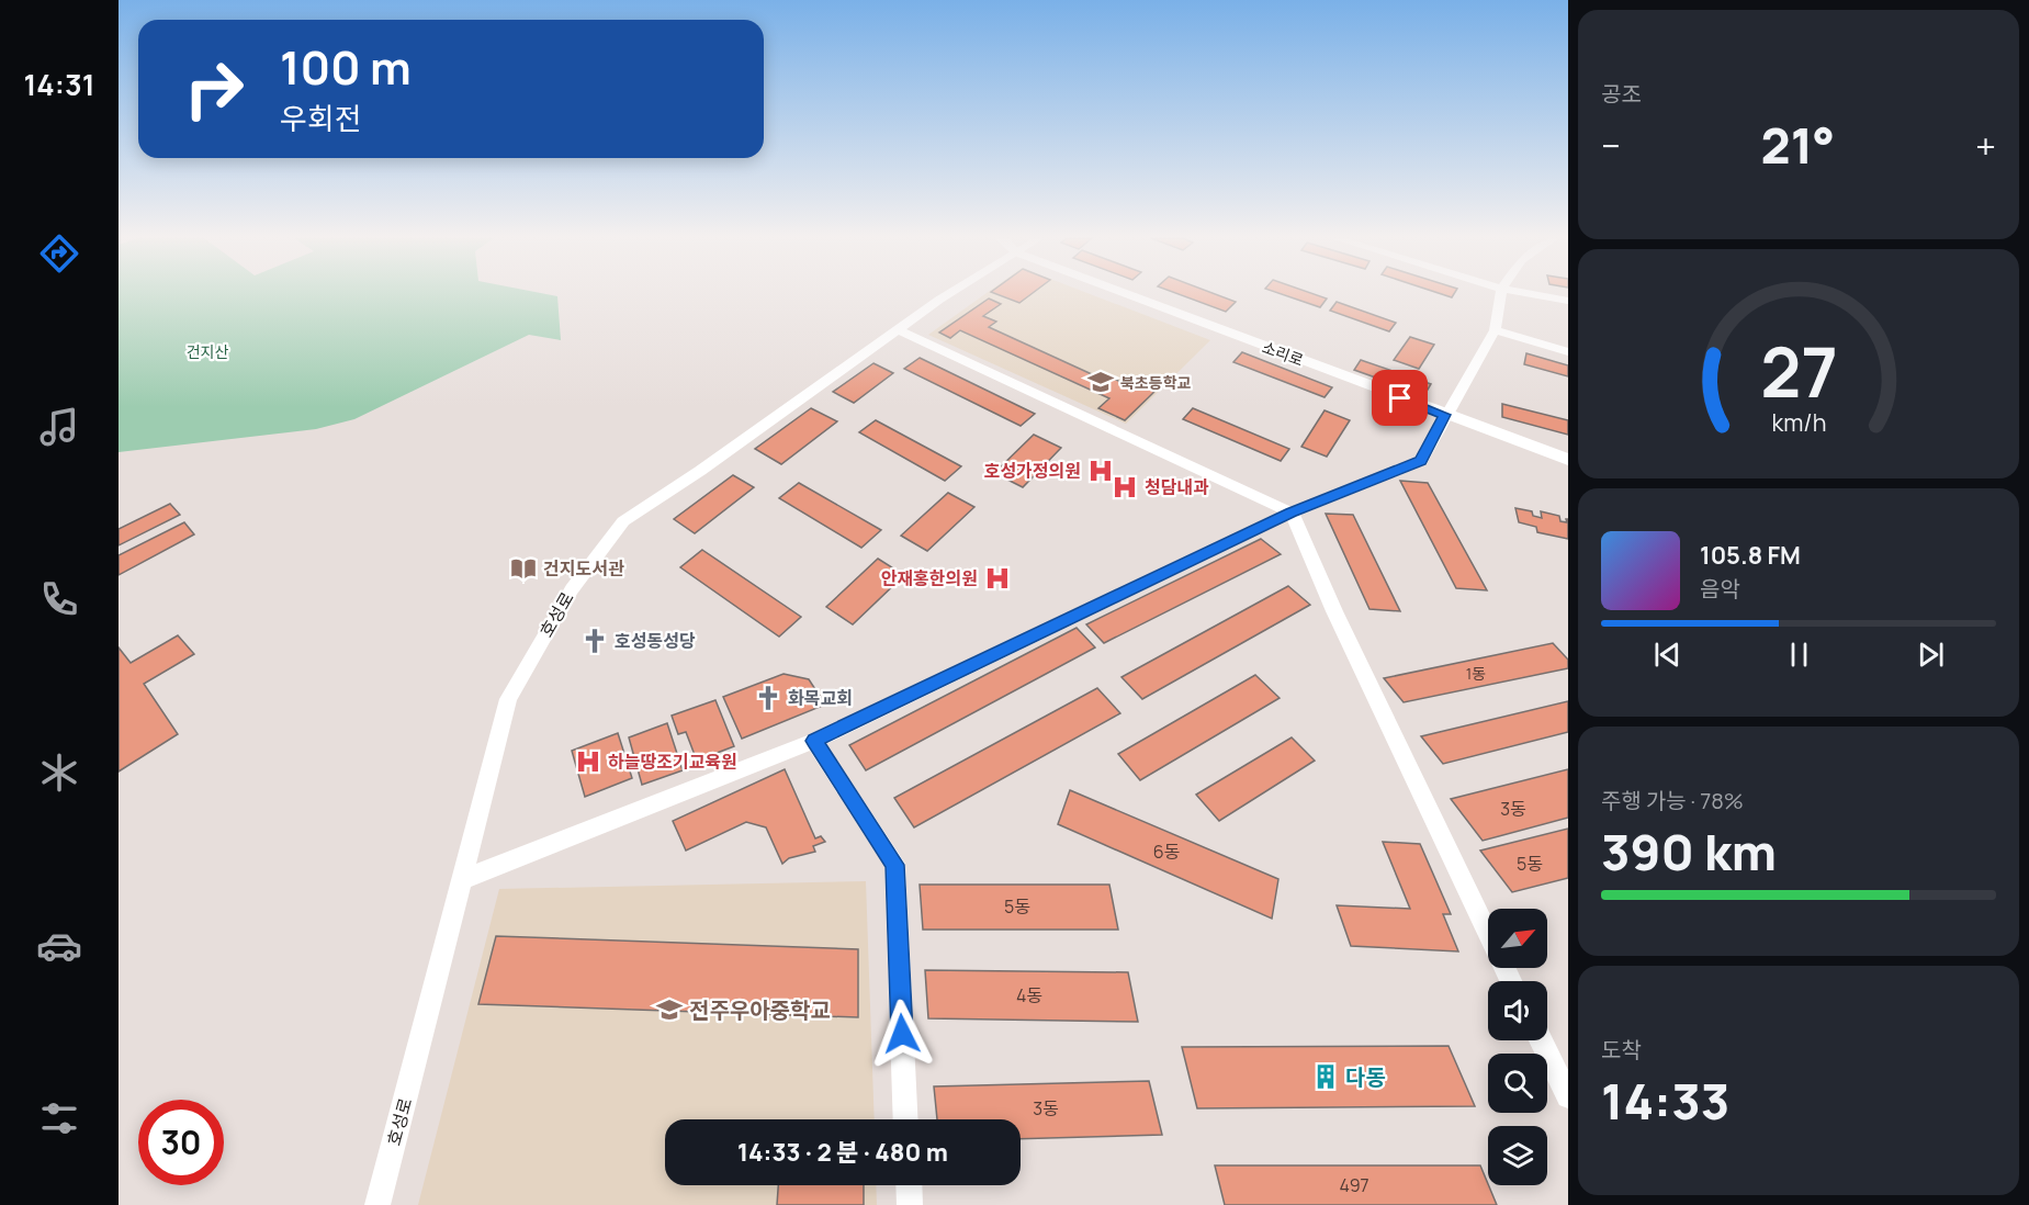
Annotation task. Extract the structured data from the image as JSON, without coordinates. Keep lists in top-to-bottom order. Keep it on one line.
{"streets":{"street":["소리로","호성로"]},"parks":["건지산"],"places":{"school or university":["북초등학교","전주우아중학교"],"hospital":["호성가정의원","청담내과","안재홍한의원","하늘땅조기교육원"],"library":["건지도서관"],"church":["호성동성당","화목교회"],"building":["다동"]},"house_numbers":["1동","3동","6동","5동","5동","4동","3동","497"],"north":"top right","page":{"tabs":"14:31","tile":["공조",["주행 가능 · 78%","390 km"],["도착","14:33"]],"turn":["100 m","우회전"],"heat":["−","21°","+"],"song":["105.8 FM","음악"],"limit":"30","trip":"14:33 · 2 분 · 480 m","gauge":["27","km/h"]}}
